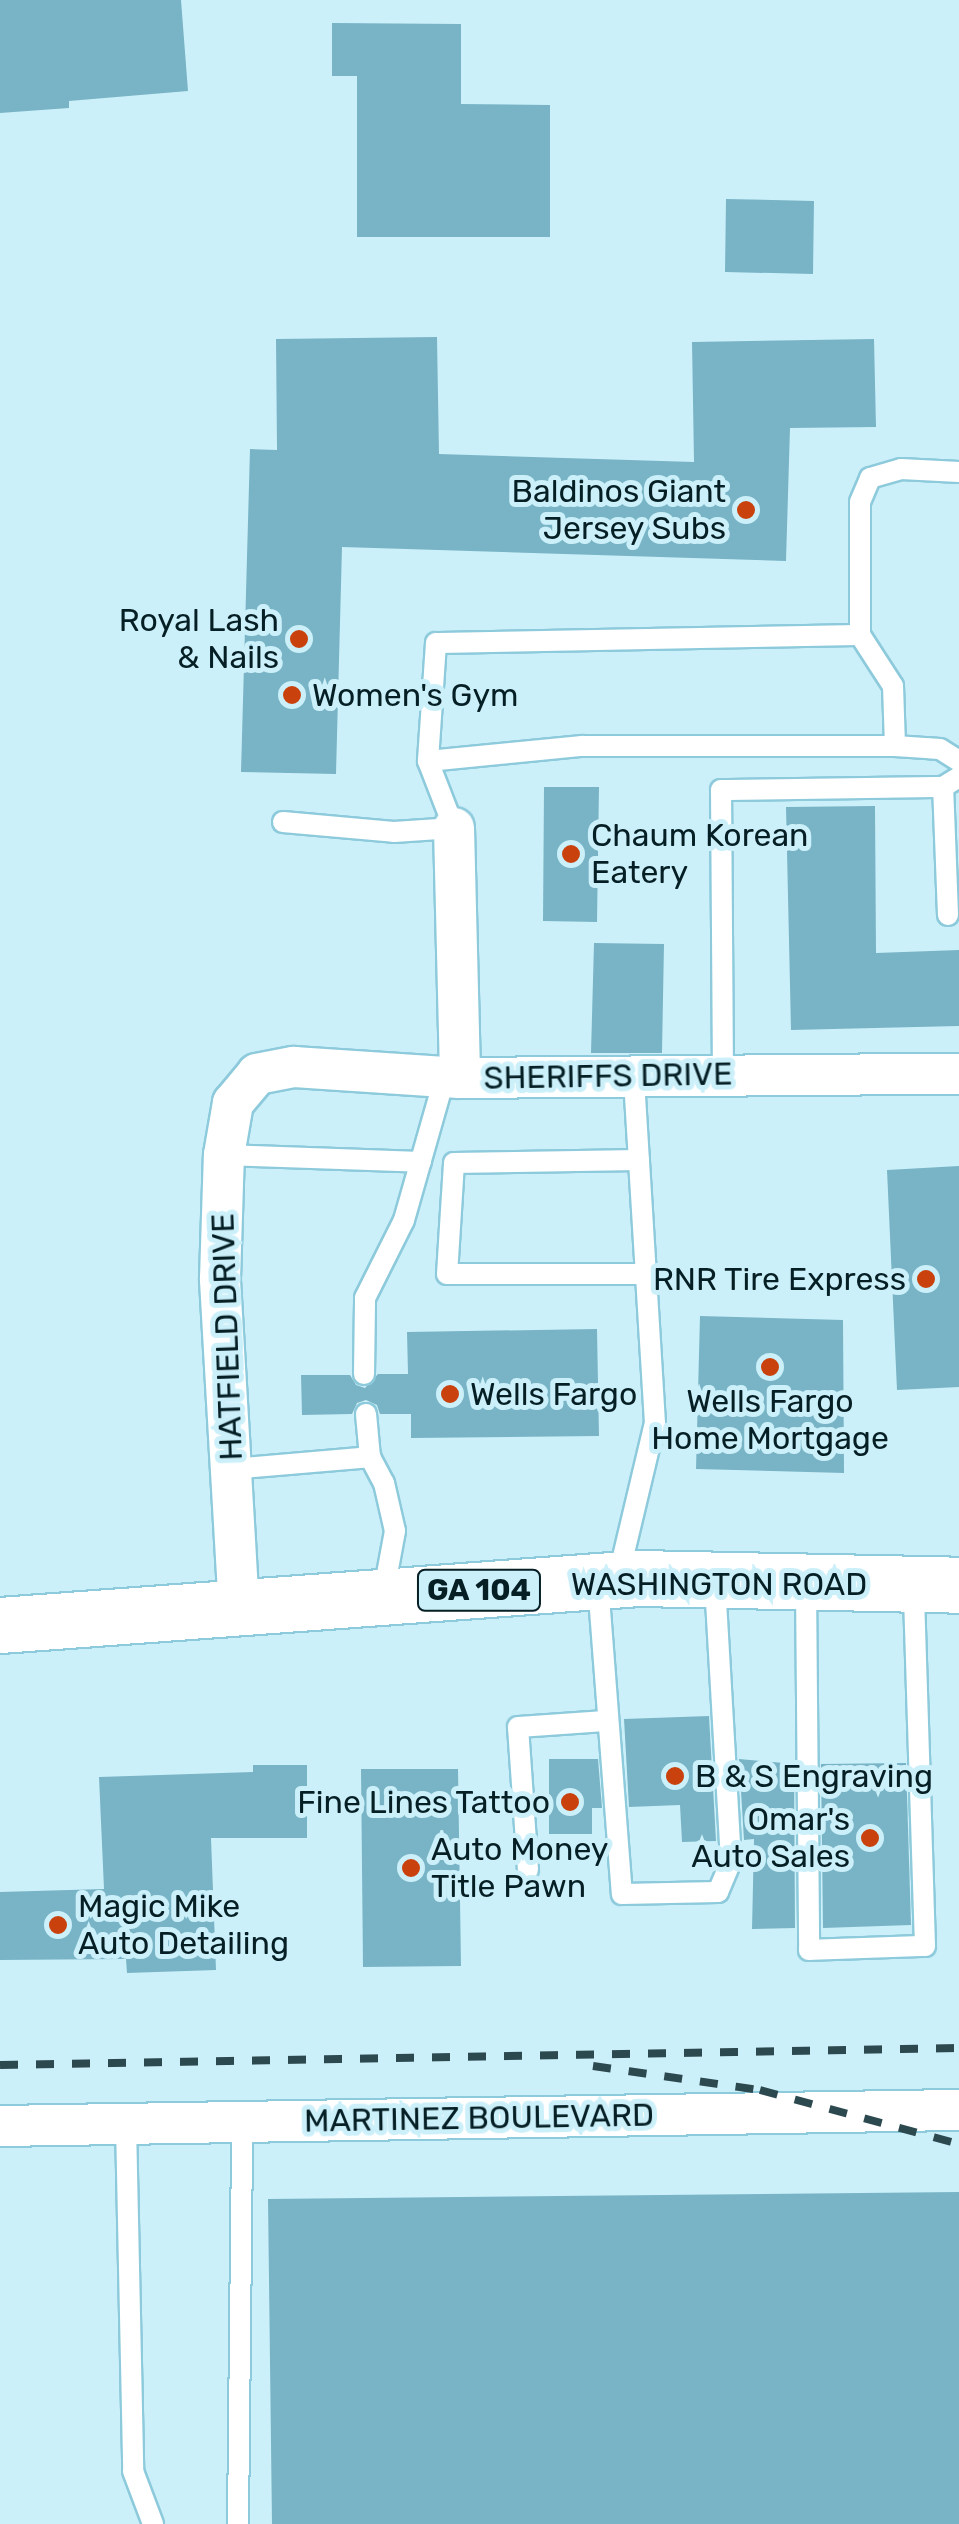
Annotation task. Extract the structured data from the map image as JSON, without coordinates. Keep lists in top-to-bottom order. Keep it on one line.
{"streets":{"main road":["WASHINGTON ROAD","GA 104"],"street":["SHERIFFS DRIVE","HATFIELD DRIVE","MARTINEZ BOULEVARD"]},"crossings":[["SHERIFFS DRIVE","HATFIELD DRIVE"],["HATFIELD DRIVE","WASHINGTON ROAD"]],"places":["Baldinos Giant Jersey Subs","Royal Lash & Nails","Women's Gym","Chaum Korean Eatery","RNR Tire Express","Wells Fargo Home Mortgage","Wells Fargo","B & S Engraving","Fine Lines Tattoo","Omar's Auto Sales","Auto Money Title Pawn","Magic Mike Auto Detailing"]}
